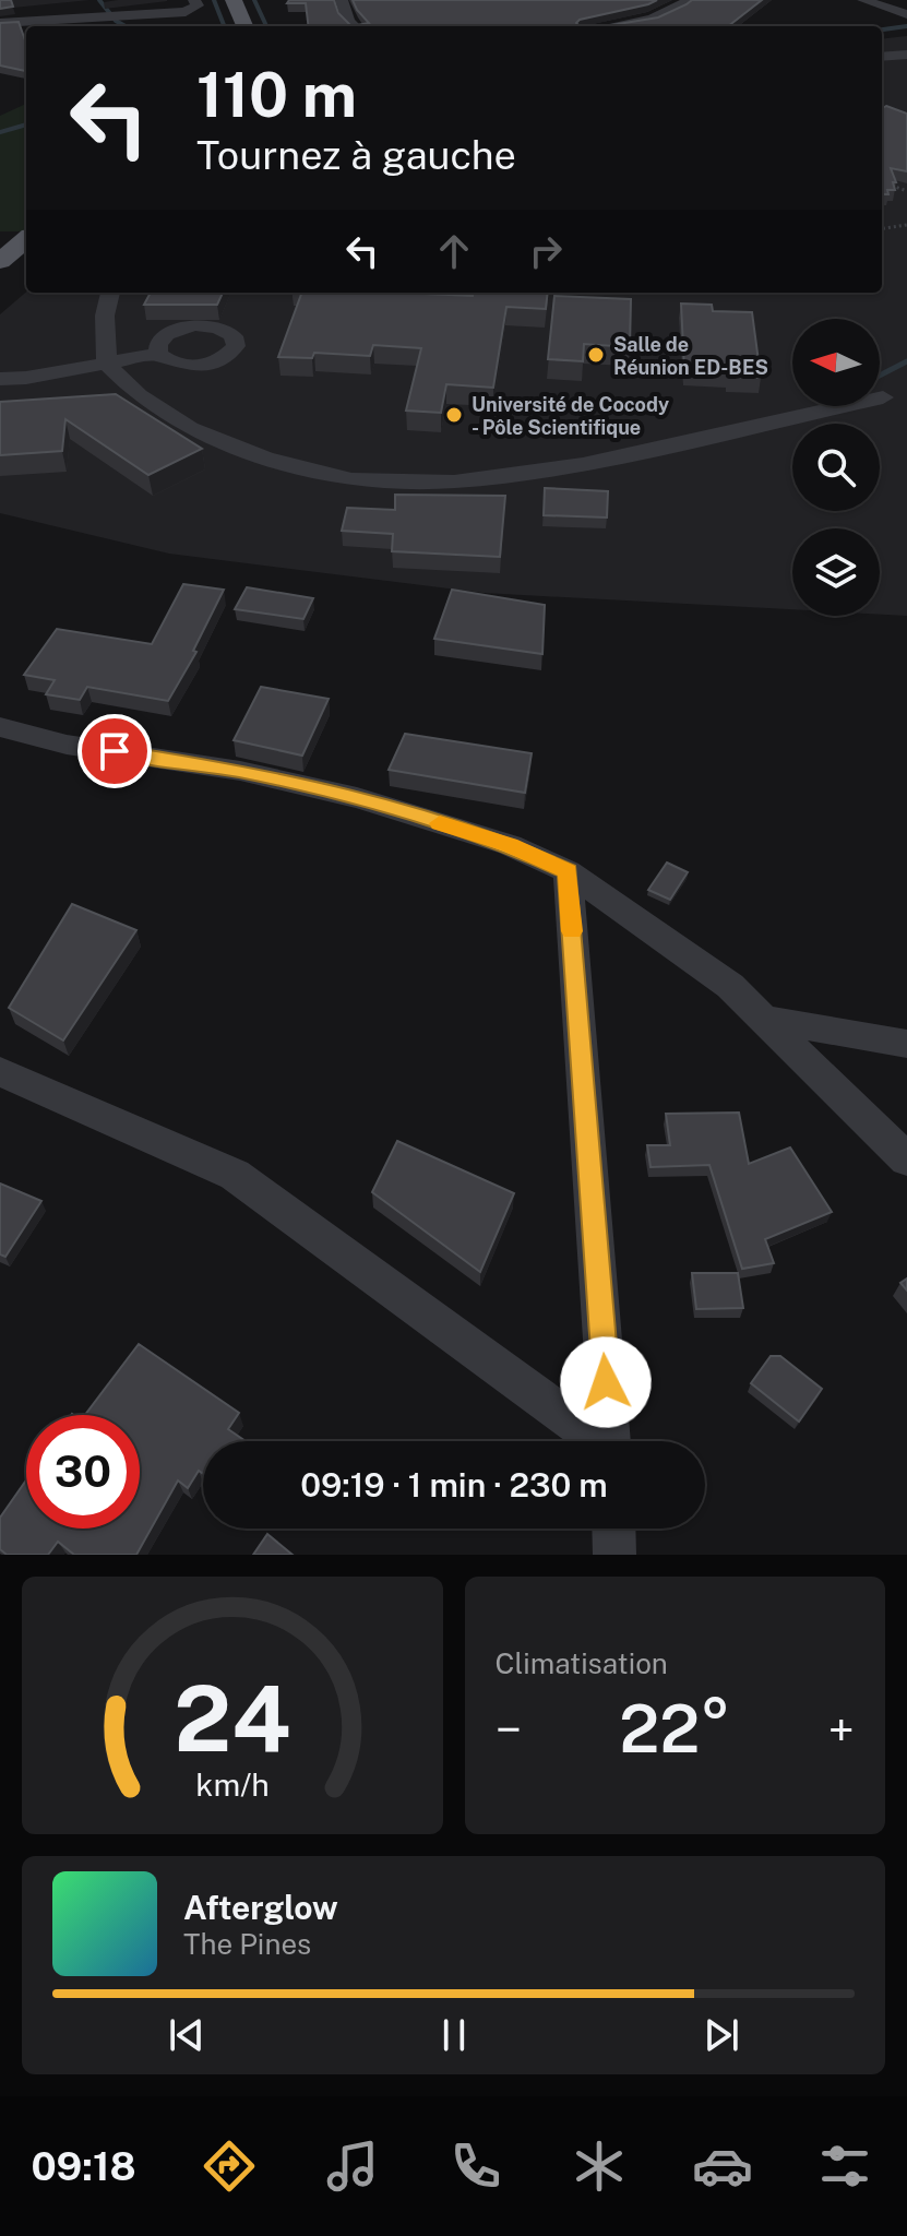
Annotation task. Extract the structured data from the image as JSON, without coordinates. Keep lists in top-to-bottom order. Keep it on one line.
{"places":["Salle de Réunion ED-BES","Université de Cocody - Pôle Scientifique"],"north":"left","page":{"turn":["110 m","Tournez à gauche"],"limit":"30","trip":"09:19 · 1 min · 230 m","tile":"Climatisation","heat":["−","22°","+"],"song":["Afterglow","The Pines"],"tabs":"09:18","gauge":["24","km/h"]}}
